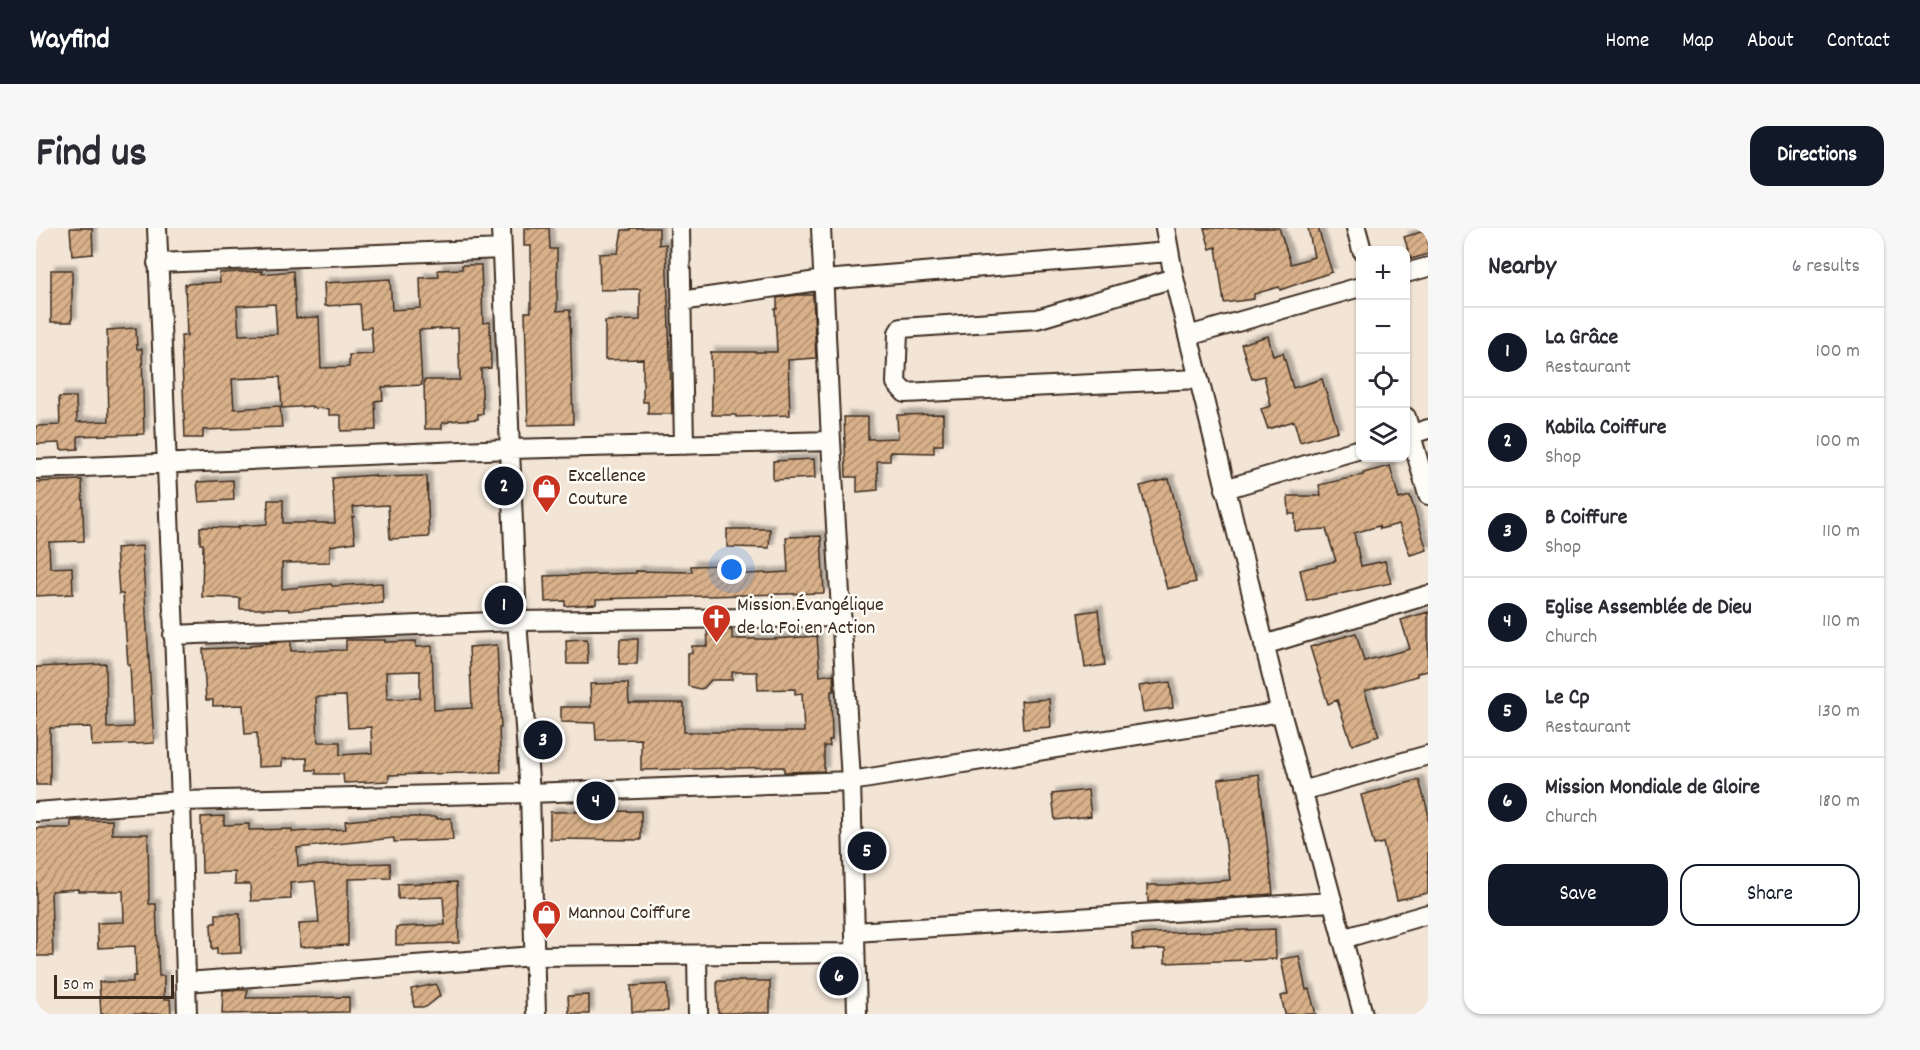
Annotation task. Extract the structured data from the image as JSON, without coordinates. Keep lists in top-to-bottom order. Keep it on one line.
{"places":{"shop":["Excellence Couture","Mannou Coiffure"],"church":["Mission Évangélique de la Foi en Action"]},"scale_bar":"50 m","page":{"header":"Wayfind","nav":["Home","Map","About","Contact"],"title":"Find us","buttons":["Directions",["Save","Share"]],"heading":["Nearby","6 results"],"map_buttons":["+","−"],"list":[{"mark":"1","name":"La Grâce","note":"Restaurant","value":"100 m"},{"mark":"2","name":"Kabila Coiffure","note":"Shop","value":"100 m"},{"mark":"3","name":"B Coiffure","note":"Shop","value":"110 m"},{"mark":"4","name":"Eglise Assemblée de Dieu","note":"Church","value":"110 m"},{"mark":"5","name":"Le Cp","note":"Restaurant","value":"130 m"},{"mark":"6","name":"Mission Mondiale de Gloire","note":"Church","value":"180 m"}],"pins":["2","1","3","4","5","6"],"scale":"50 m"}}
